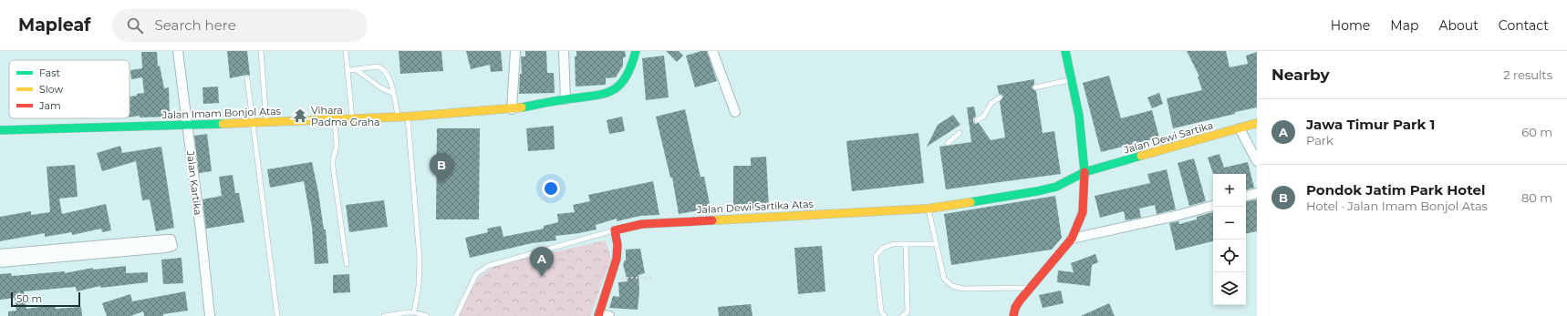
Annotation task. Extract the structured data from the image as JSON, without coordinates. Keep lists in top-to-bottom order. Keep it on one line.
{"streets":{"street":["Jalan Imam Bonjol Atas","Jalan Dewi Sartika","Jalan Kartika","Jalan Dewi Sartika Atas"]},"crossings":[["Jalan Imam Bonjol Atas","Jalan Kartika"],["Jalan Dewi Sartika","Jalan Dewi Sartika Atas"]],"places":{"temple":["Vihara Padma Graha"]},"legend":["Fast","Slow","Jam"],"scale_bar":"50 m","page":{"header":"Mapleaf","search":"Search here","nav":["Home","Map","About","Contact"],"heading":["Nearby","2 results"],"list":[{"mark":"A","name":"Jawa Timur Park 1","note":"Park","value":"60 m"},{"mark":"B","name":"Pondok Jatim Park Hotel","note":"Hotel · Jalan Imam Bonjol Atas","value":"80 m"}],"pins":["B","A"],"map_buttons":["+","−"],"scale":"50 m"}}
